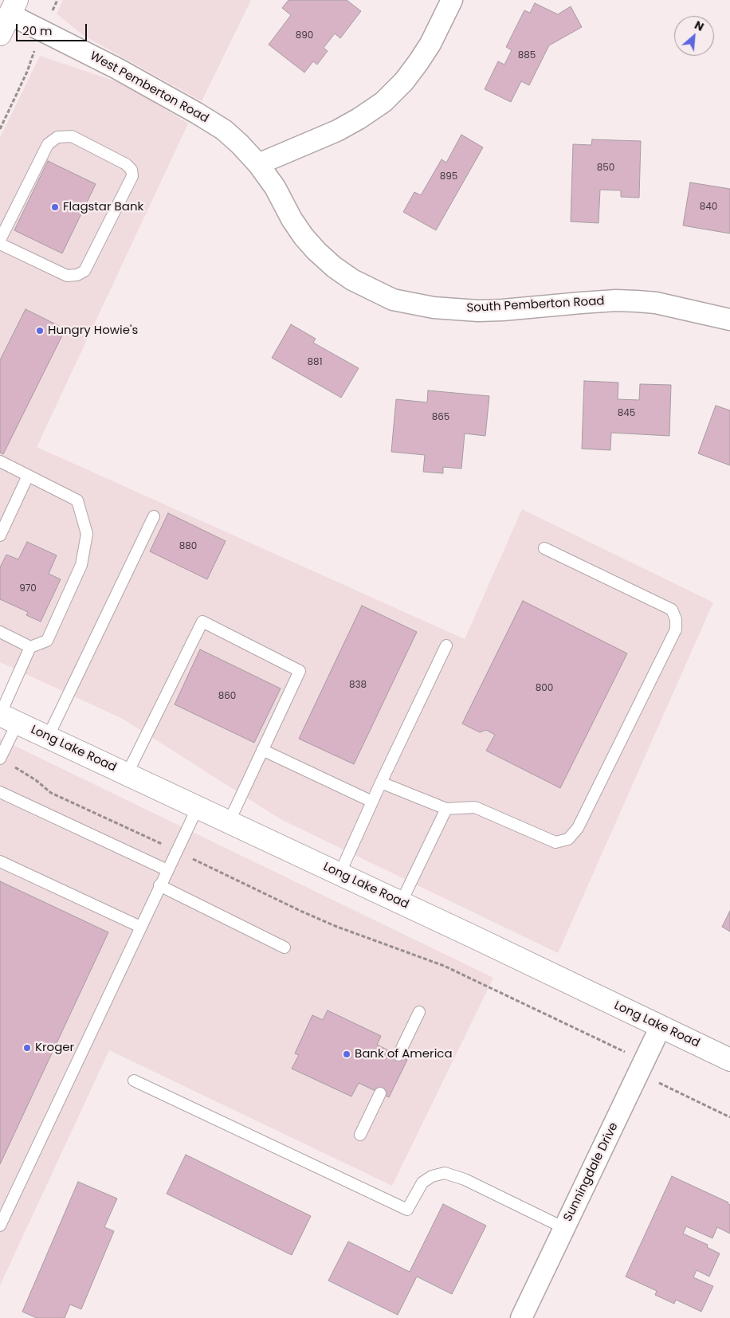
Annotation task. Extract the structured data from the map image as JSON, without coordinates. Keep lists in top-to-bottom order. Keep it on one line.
{"streets":{"main road":["Long Lake Road"],"street":["West Pemberton Road","South Pemberton Road","Sunningdale Drive"]},"crossings":[["West Pemberton Road","South Pemberton Road"],["Long Lake Road","Sunningdale Drive"]],"places":["Flagstar Bank","Hungry Howie's","Kroger","Bank of America"],"house_numbers":["890","885","850","895","840","881","845","865","880","970","838","800","860"],"scale_bar":"20 m","north":"top right"}
